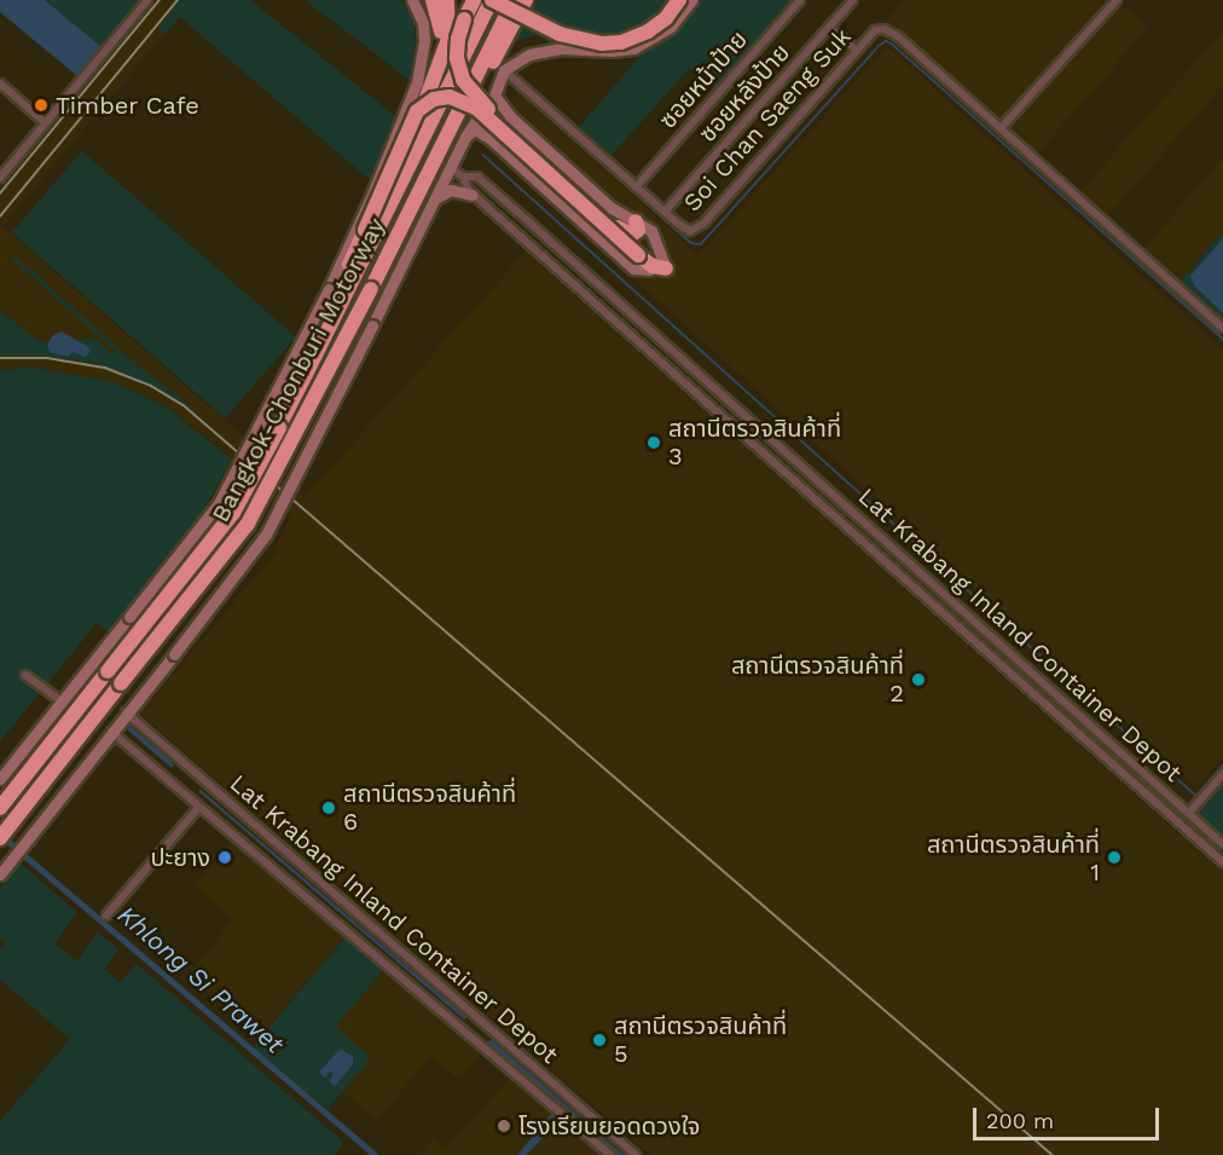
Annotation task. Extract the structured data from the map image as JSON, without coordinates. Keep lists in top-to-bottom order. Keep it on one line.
{"streets":{"highway":["Bangkok-Chonburi Motorway"],"street":["ซอยหน้าป้าย","ซอยหลังป้าย","Soi Chan Saeng Suk","Lat Krabang Inland Container Depot"]},"crossings":[["ซอยหน้าป้าย","Soi Chan Saeng Suk"],["ซอยหลังป้าย","Soi Chan Saeng Suk"]],"water":["Khlong Si Prawet"],"places":["Timber Cafe","สถานีตรวจสินค้าที่ 3","สถานีตรวจสินค้าที่ 2","สถานีตรวจสินค้าที่ 6","ปะยาง","สถานีตรวจสินค้าที่ 1","สถานีตรวจสินค้าที่ 5","โรงเรียนยอดดวงใจ"],"scale_bar":"200 m"}
